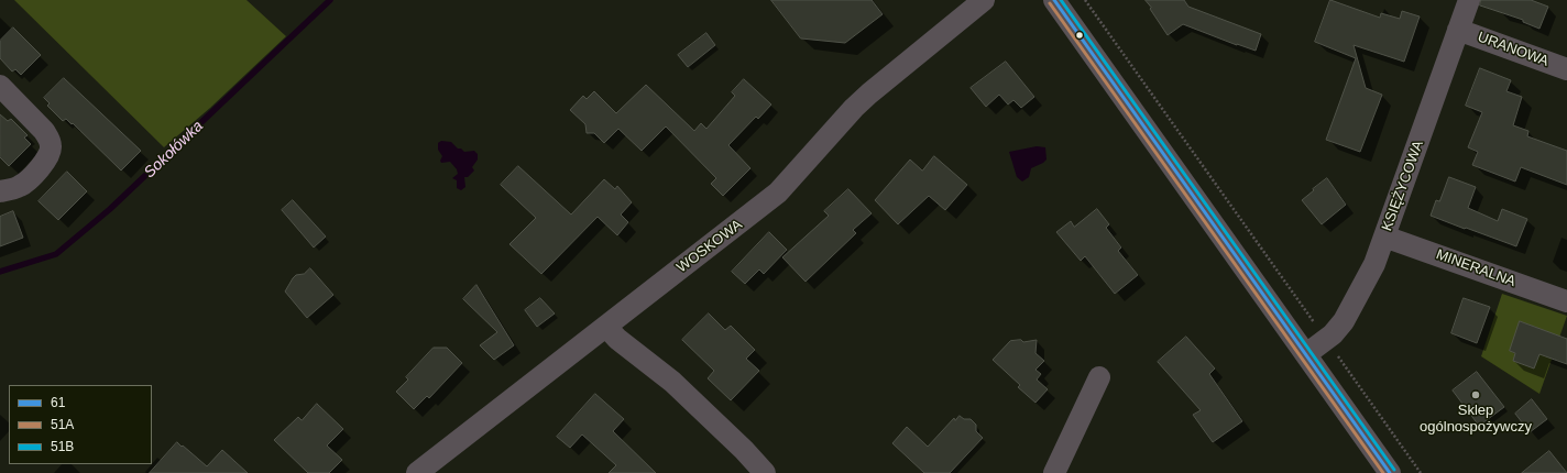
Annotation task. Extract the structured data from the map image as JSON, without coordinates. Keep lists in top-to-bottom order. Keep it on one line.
{"streets":{"street":["URANOWA","KSIĘŻYCOWA","WOSKOWA","MINERALNA"]},"crossings":[["URANOWA","KSIĘŻYCOWA"],["KSIĘŻYCOWA","MINERALNA"]],"water":["Sokołówka"],"places":["Sklep ogólnospożywczy"],"lines":["transit line 61","transit line 51B","transit line 51A"],"legend":["61","51A","51B"]}
